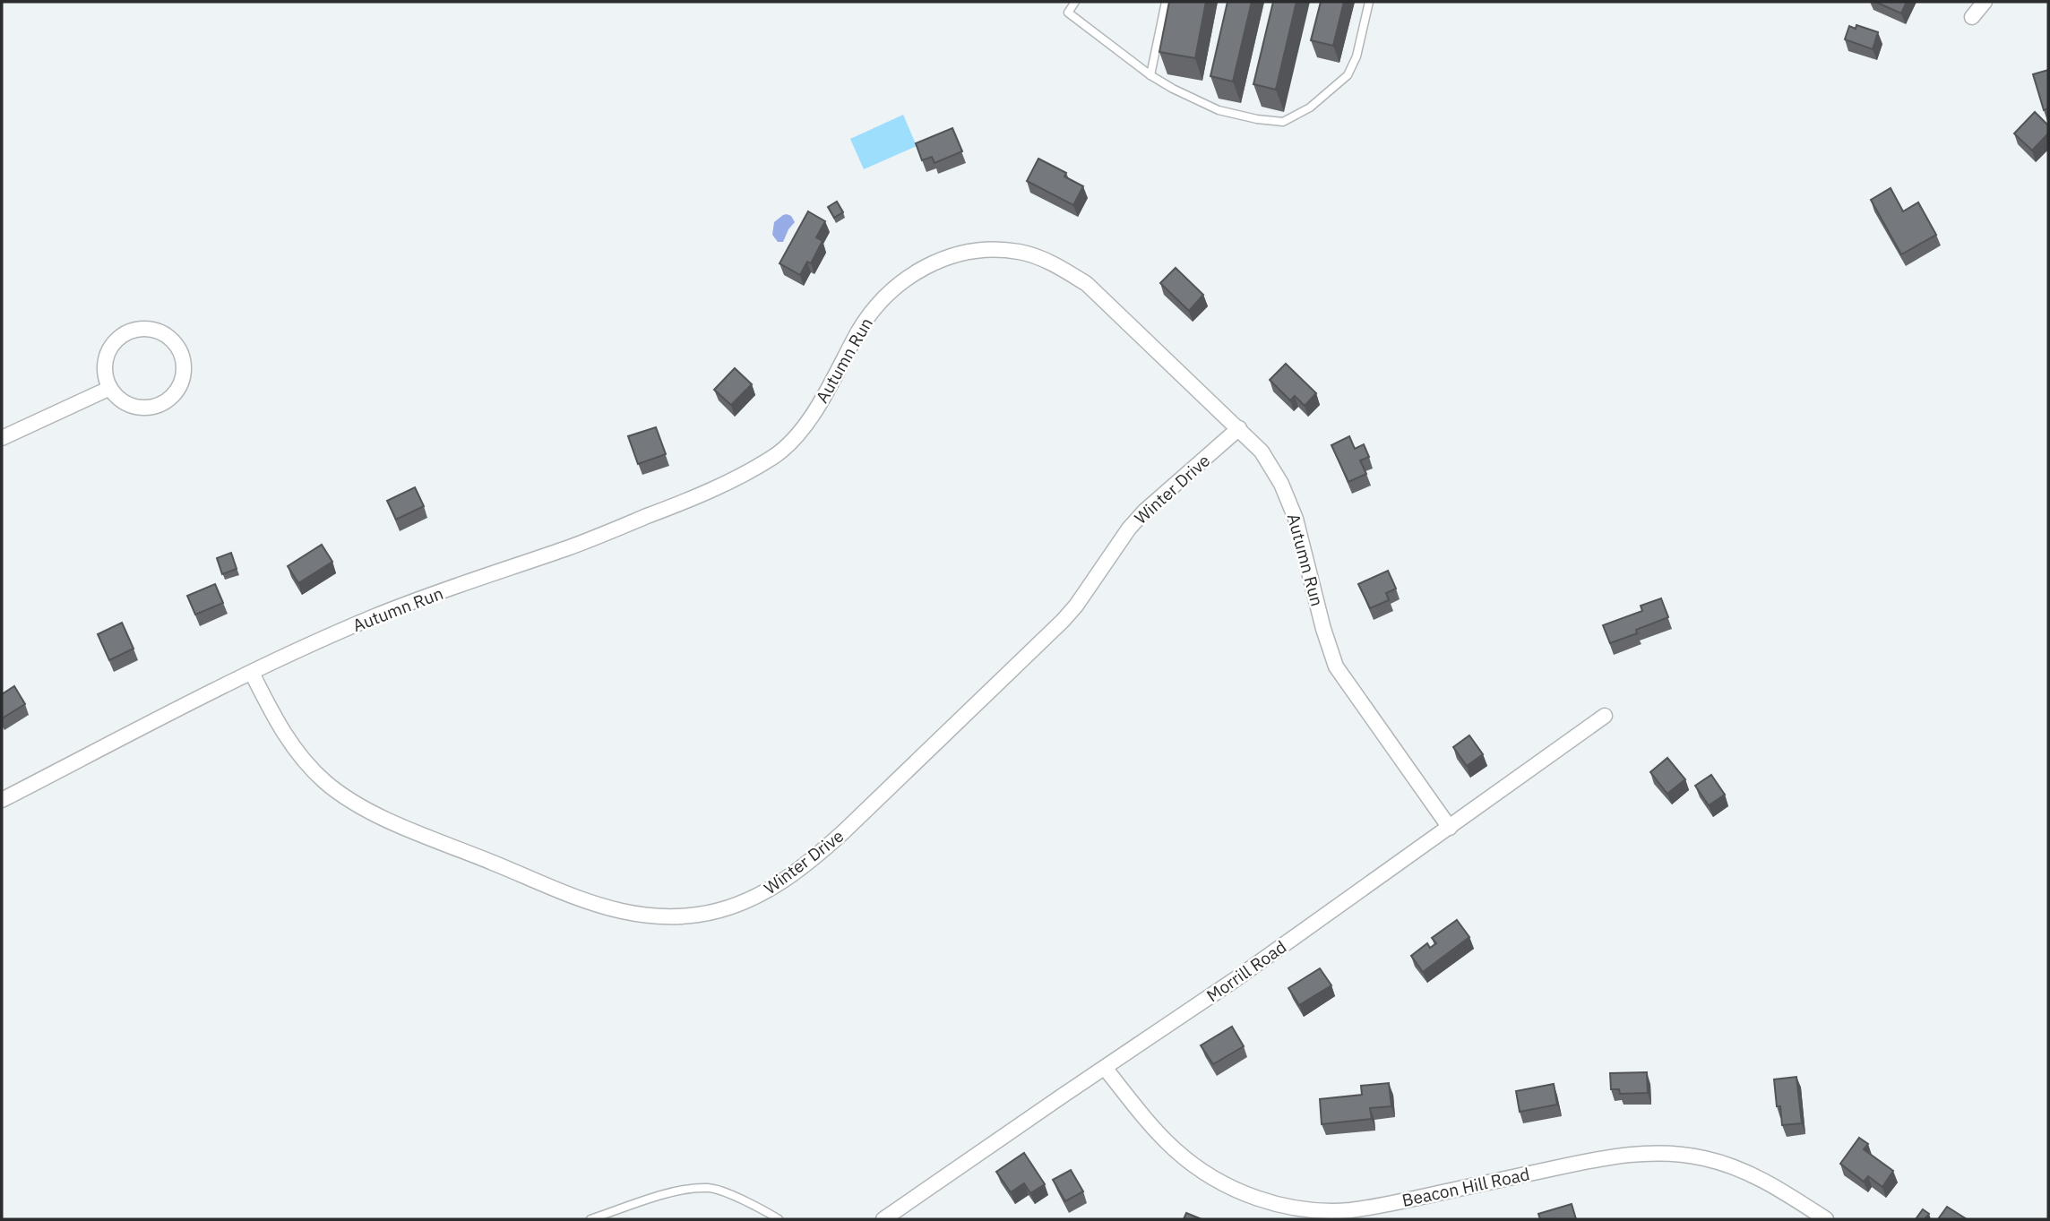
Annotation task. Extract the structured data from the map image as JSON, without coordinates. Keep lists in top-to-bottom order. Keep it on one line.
{"streets":{"street":["Autumn Run","Winter Drive","Morrill Road","Beacon Hill Road"]},"crossings":[["Autumn Run","Winter Drive"],["Autumn Run","Morrill Road"],["Morrill Road","Beacon Hill Road"]]}
